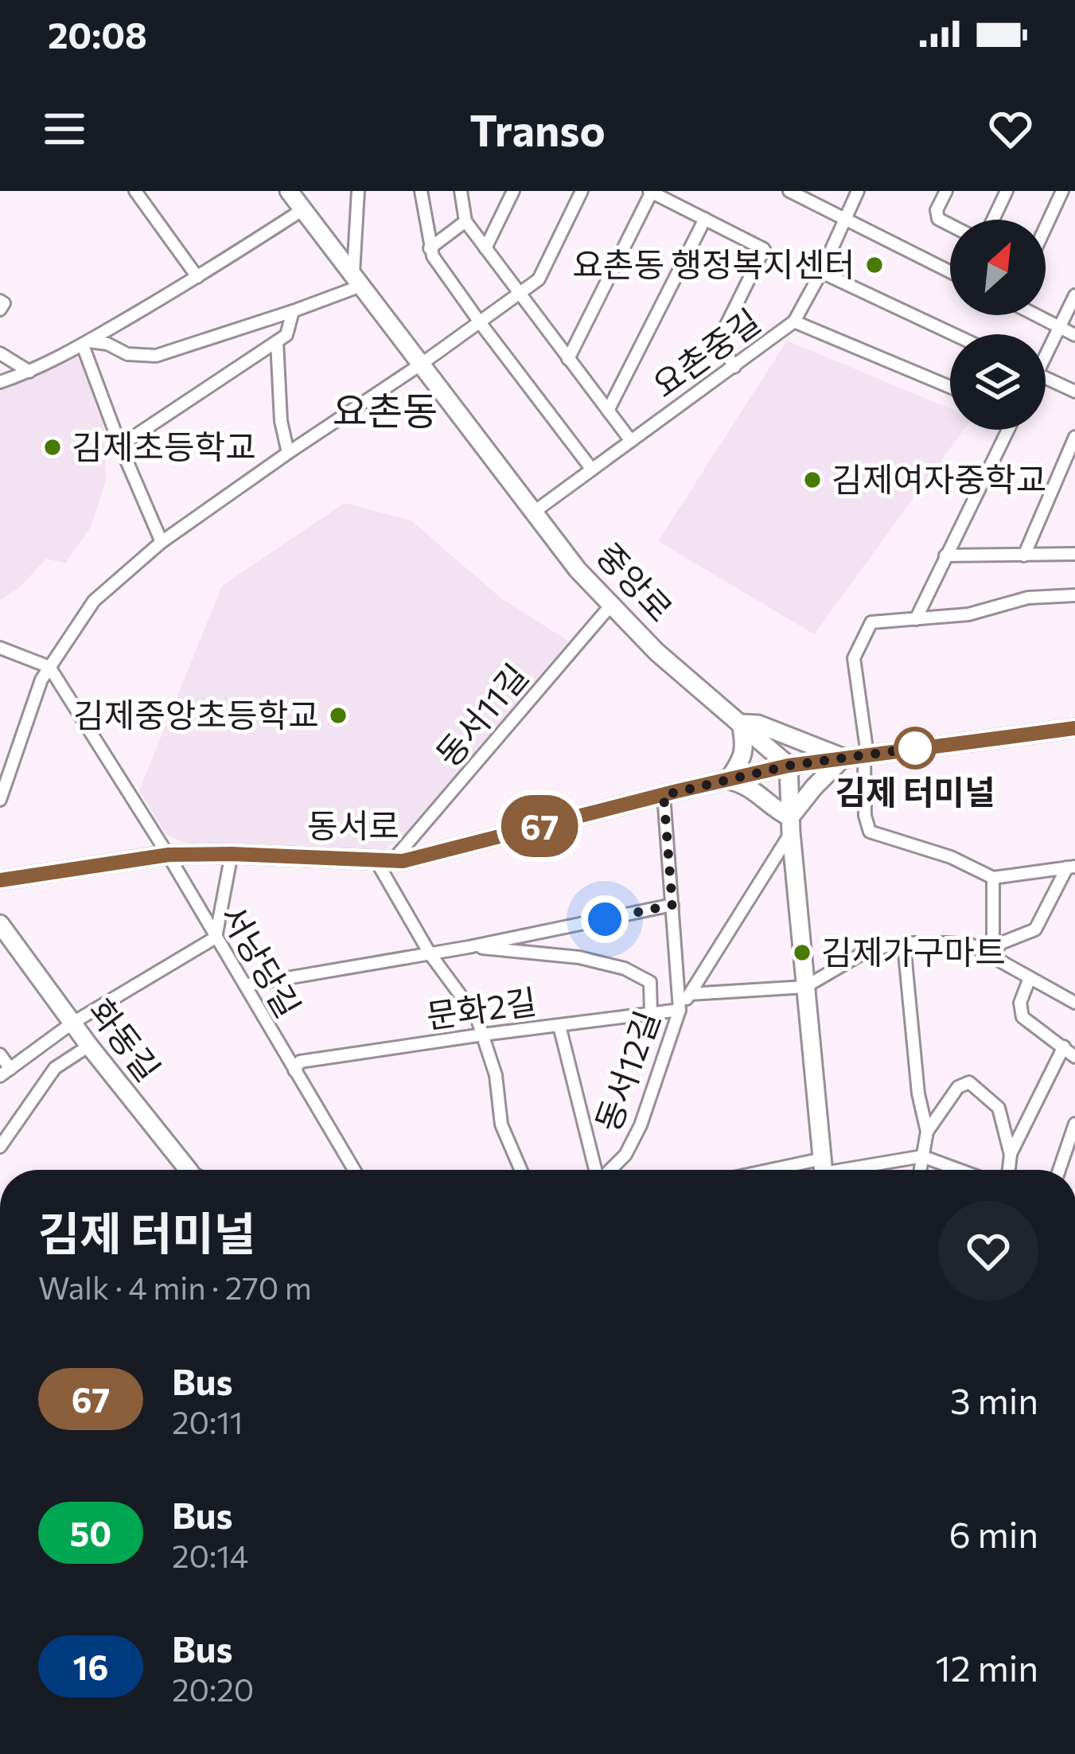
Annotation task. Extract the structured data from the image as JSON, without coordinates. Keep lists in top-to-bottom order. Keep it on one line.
{"streets":{"street":["요촌중길","중앙로","동서11길","동서로","서낭당길","문화2길","화동길","동서12길"]},"crossings":[["요촌중길","중앙로"],["중앙로","동서11길"],["중앙로","동서로"],["동서11길","동서로"],["동서로","서낭당길"],["동서로","동서12길"],["서낭당길","문화2길"],["문화2길","동서12길"]],"districts":["요촌동"],"places":["요촌동 행정복지센터","김제초등학교","김제여자중학교","김제중앙초등학교","김제 터미널","김제가구마트"],"lines":["bus line 67"],"north":"top right","page":{"status":"20:08","header":"Transo","on_map":"67","heading":["김제 터미널","Walk · 4 min · 270 m"],"list":[{"mark":"67","name":"Bus","note":"20:11","value":"3 min"},{"mark":"50","name":"Bus","note":"20:14","value":"6 min"},{"mark":"16","name":"Bus","note":"20:20","value":"12 min"}]}}
